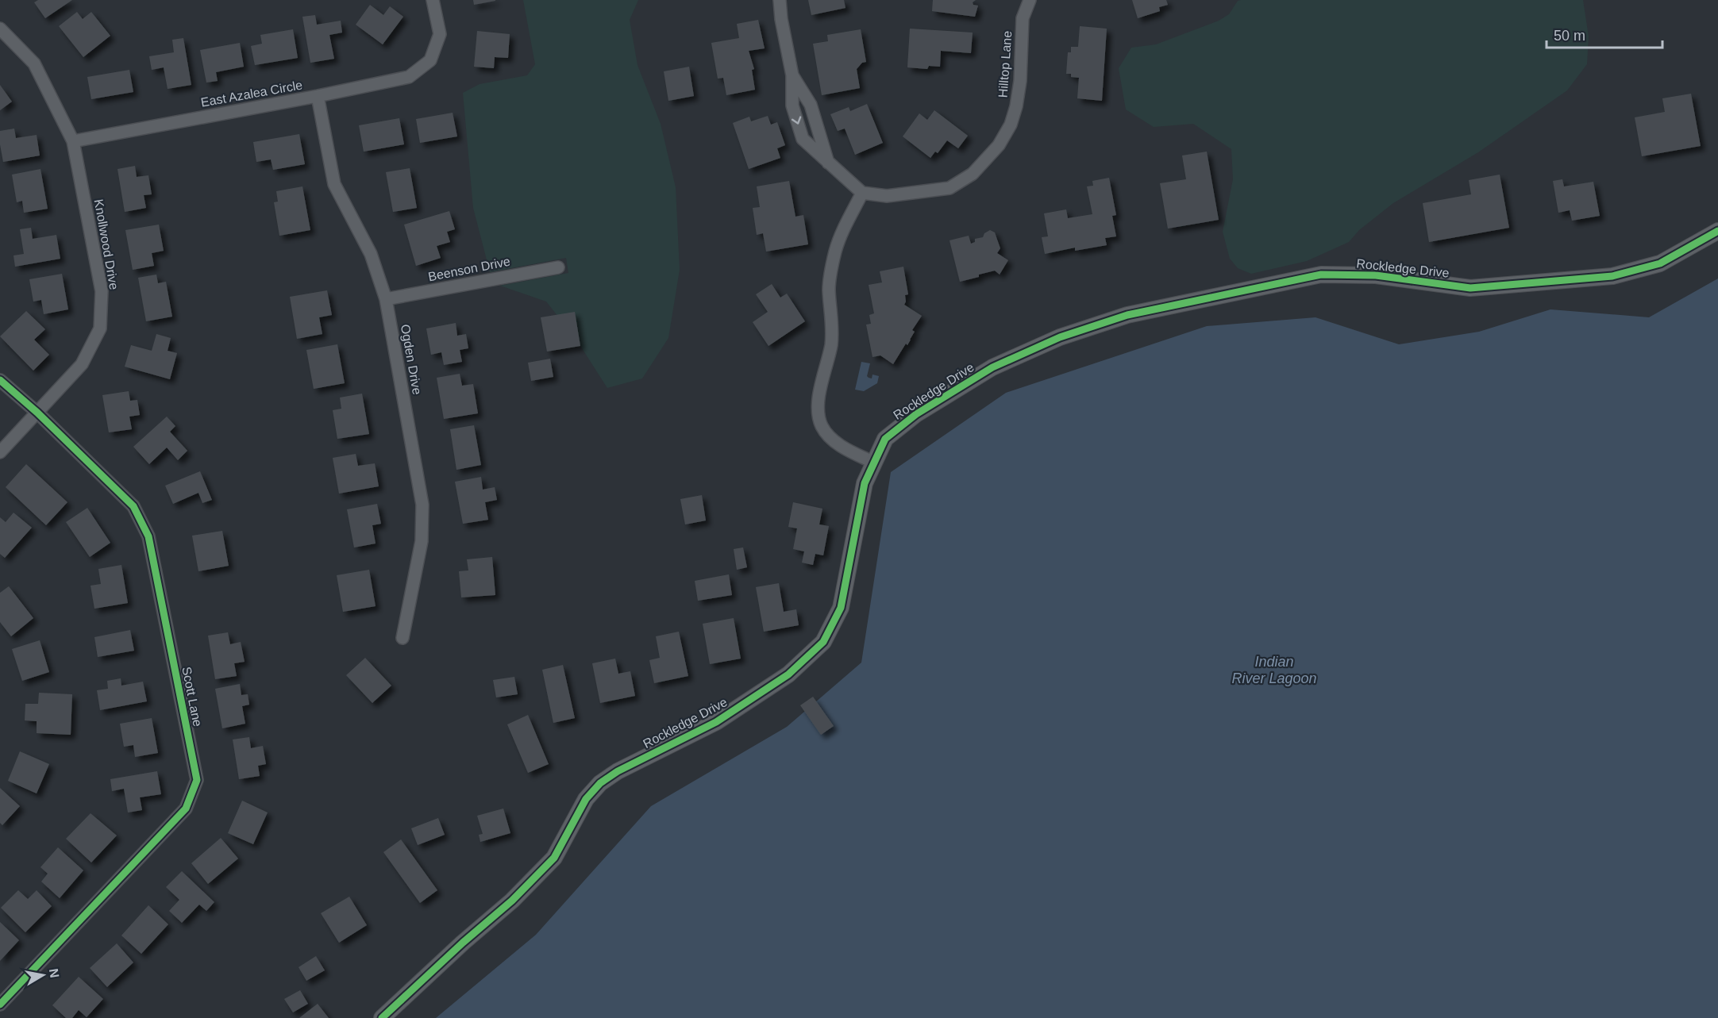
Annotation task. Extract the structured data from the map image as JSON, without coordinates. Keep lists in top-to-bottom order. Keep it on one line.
{"streets":{"street":["Hilltop Lane","East Azalea Circle","Knollwood Drive","Rockledge Drive","Beenson Drive","Ogden Drive","Scott Lane"]},"crossings":[["East Azalea Circle","Knollwood Drive"],["East Azalea Circle","Ogden Drive"],["Knollwood Drive","Scott Lane"],["Beenson Drive","Ogden Drive"]],"water":["Indian River Lagoon"],"scale_bar":"50 m","north":"right"}
